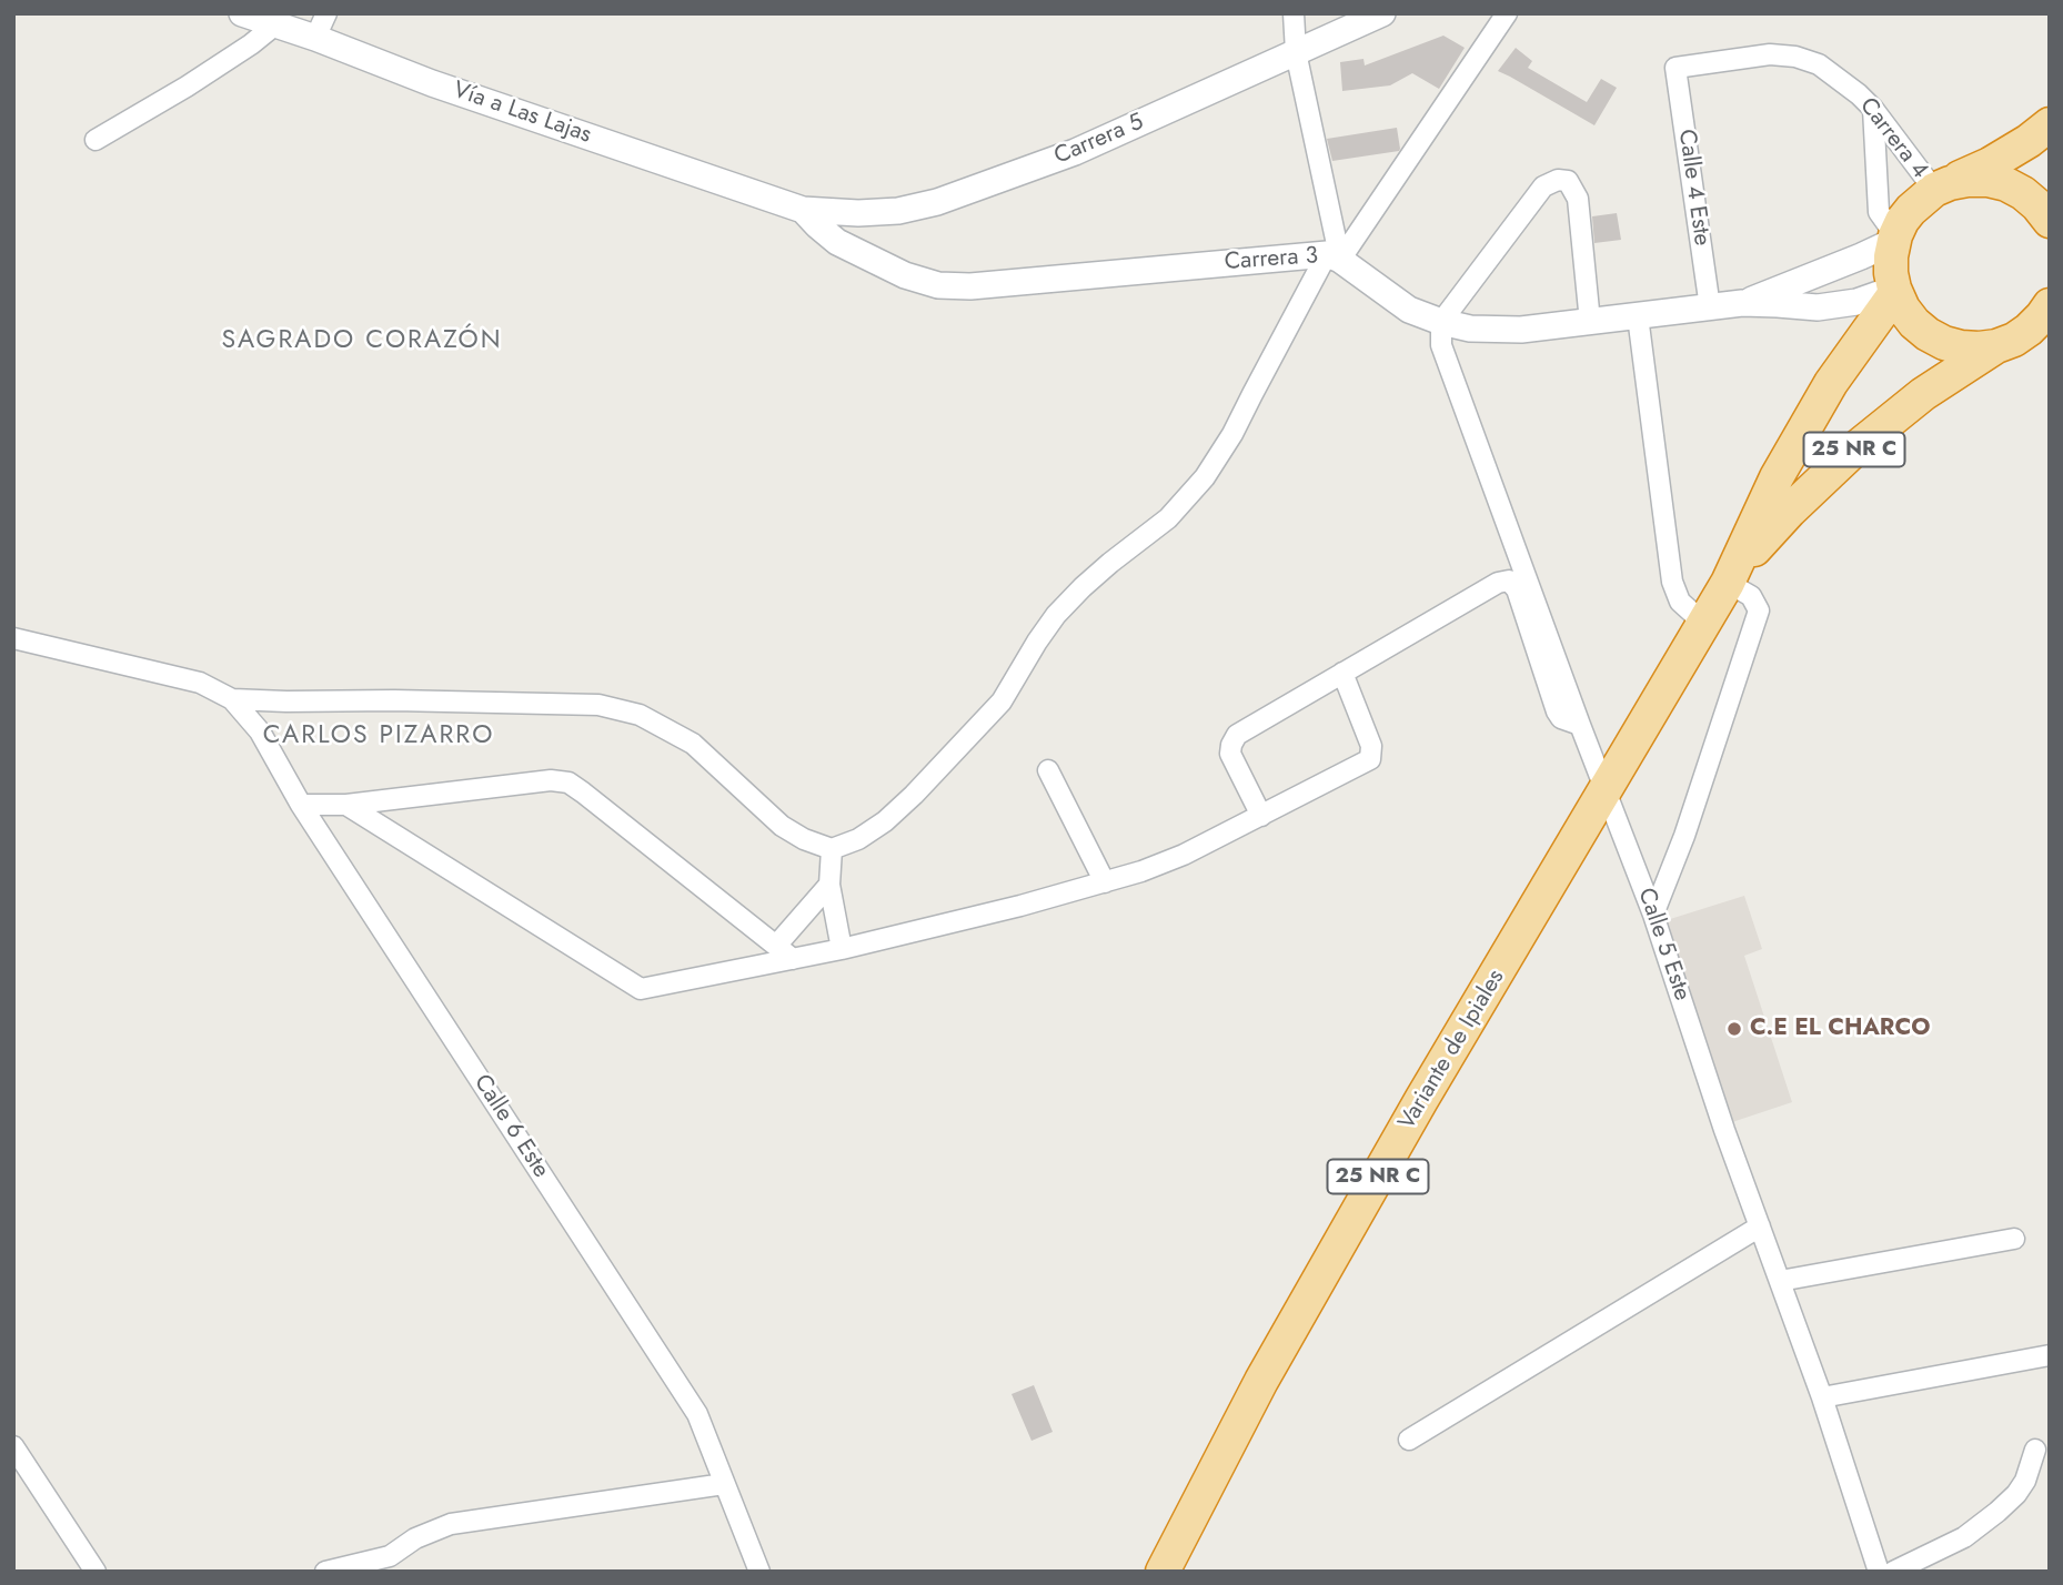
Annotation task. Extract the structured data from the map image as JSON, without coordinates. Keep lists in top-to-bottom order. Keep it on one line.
{"streets":{"highway":["25 NR C","Variante de Ipiales"],"street":["Vía a Las Lajas","Carrera 4","Carrera 5","Calle 4 Este","Carrera 3","Calle 5 Este","Calle 6 Este"]},"crossings":[["Vía a Las Lajas","Carrera 5"],["Vía a Las Lajas","Carrera 3"],["Carrera 4","Calle 4 Este"],["Carrera 5","Carrera 3"],["Calle 4 Este","Carrera 3"],["Carrera 3","25 NR C"],["Carrera 3","Calle 5 Este"],["Carrera 3","Variante de Ipiales"],["25 NR C","Variante de Ipiales"],["Calle 5 Este","Variante de Ipiales"]],"districts":["SAGRADO CORAZÓN","CARLOS PIZARRO"],"places":["C.E EL CHARCO"]}
